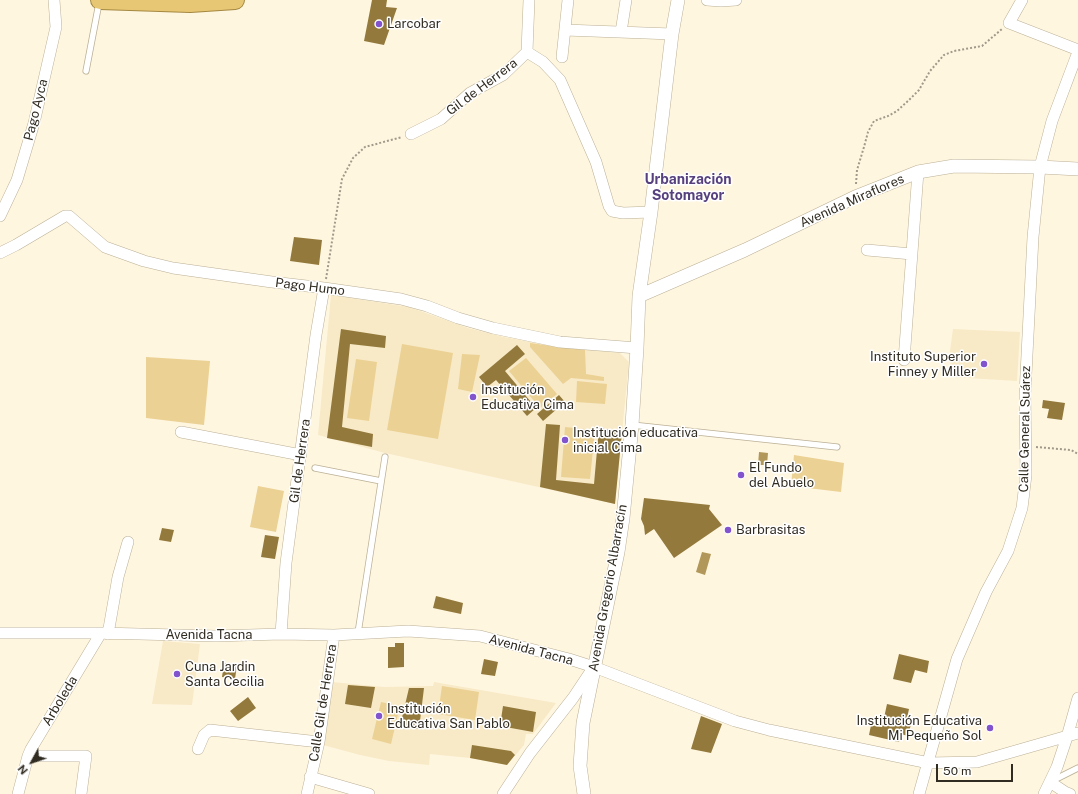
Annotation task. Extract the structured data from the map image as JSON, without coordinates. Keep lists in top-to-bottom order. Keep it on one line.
{"streets":{"street":["Gil de Herrera","Pago Ayca","Avenida Miraflores","Pago Humo","Calle General Suárez","Avenida Gregorio Albarracín","Avenida Tacna","Arboleda","Calle Gil de Herrera"]},"crossings":[["Gil de Herrera","Pago Humo"],["Gil de Herrera","Avenida Tacna"],["Avenida Miraflores","Calle General Suárez"],["Avenida Miraflores","Avenida Gregorio Albarracín"],["Pago Humo","Avenida Gregorio Albarracín"],["Calle General Suárez","Avenida Tacna"],["Avenida Gregorio Albarracín","Avenida Tacna"],["Avenida Tacna","Arboleda"],["Avenida Tacna","Calle Gil de Herrera"]],"districts":["Urbanización Sotomayor"],"places":["Larcobar","Instituto Superior Finney y Miller","Institución Educativa Cima","Institución educativa inicial Cima","El Fundo del Abuelo","Barbrasitas","Cuna Jardin Santa Cecilia","Institución Educativa San Pablo","Institución Educativa Mi Pequeño Sol"],"scale_bar":"50 m","north":"bottom left"}
